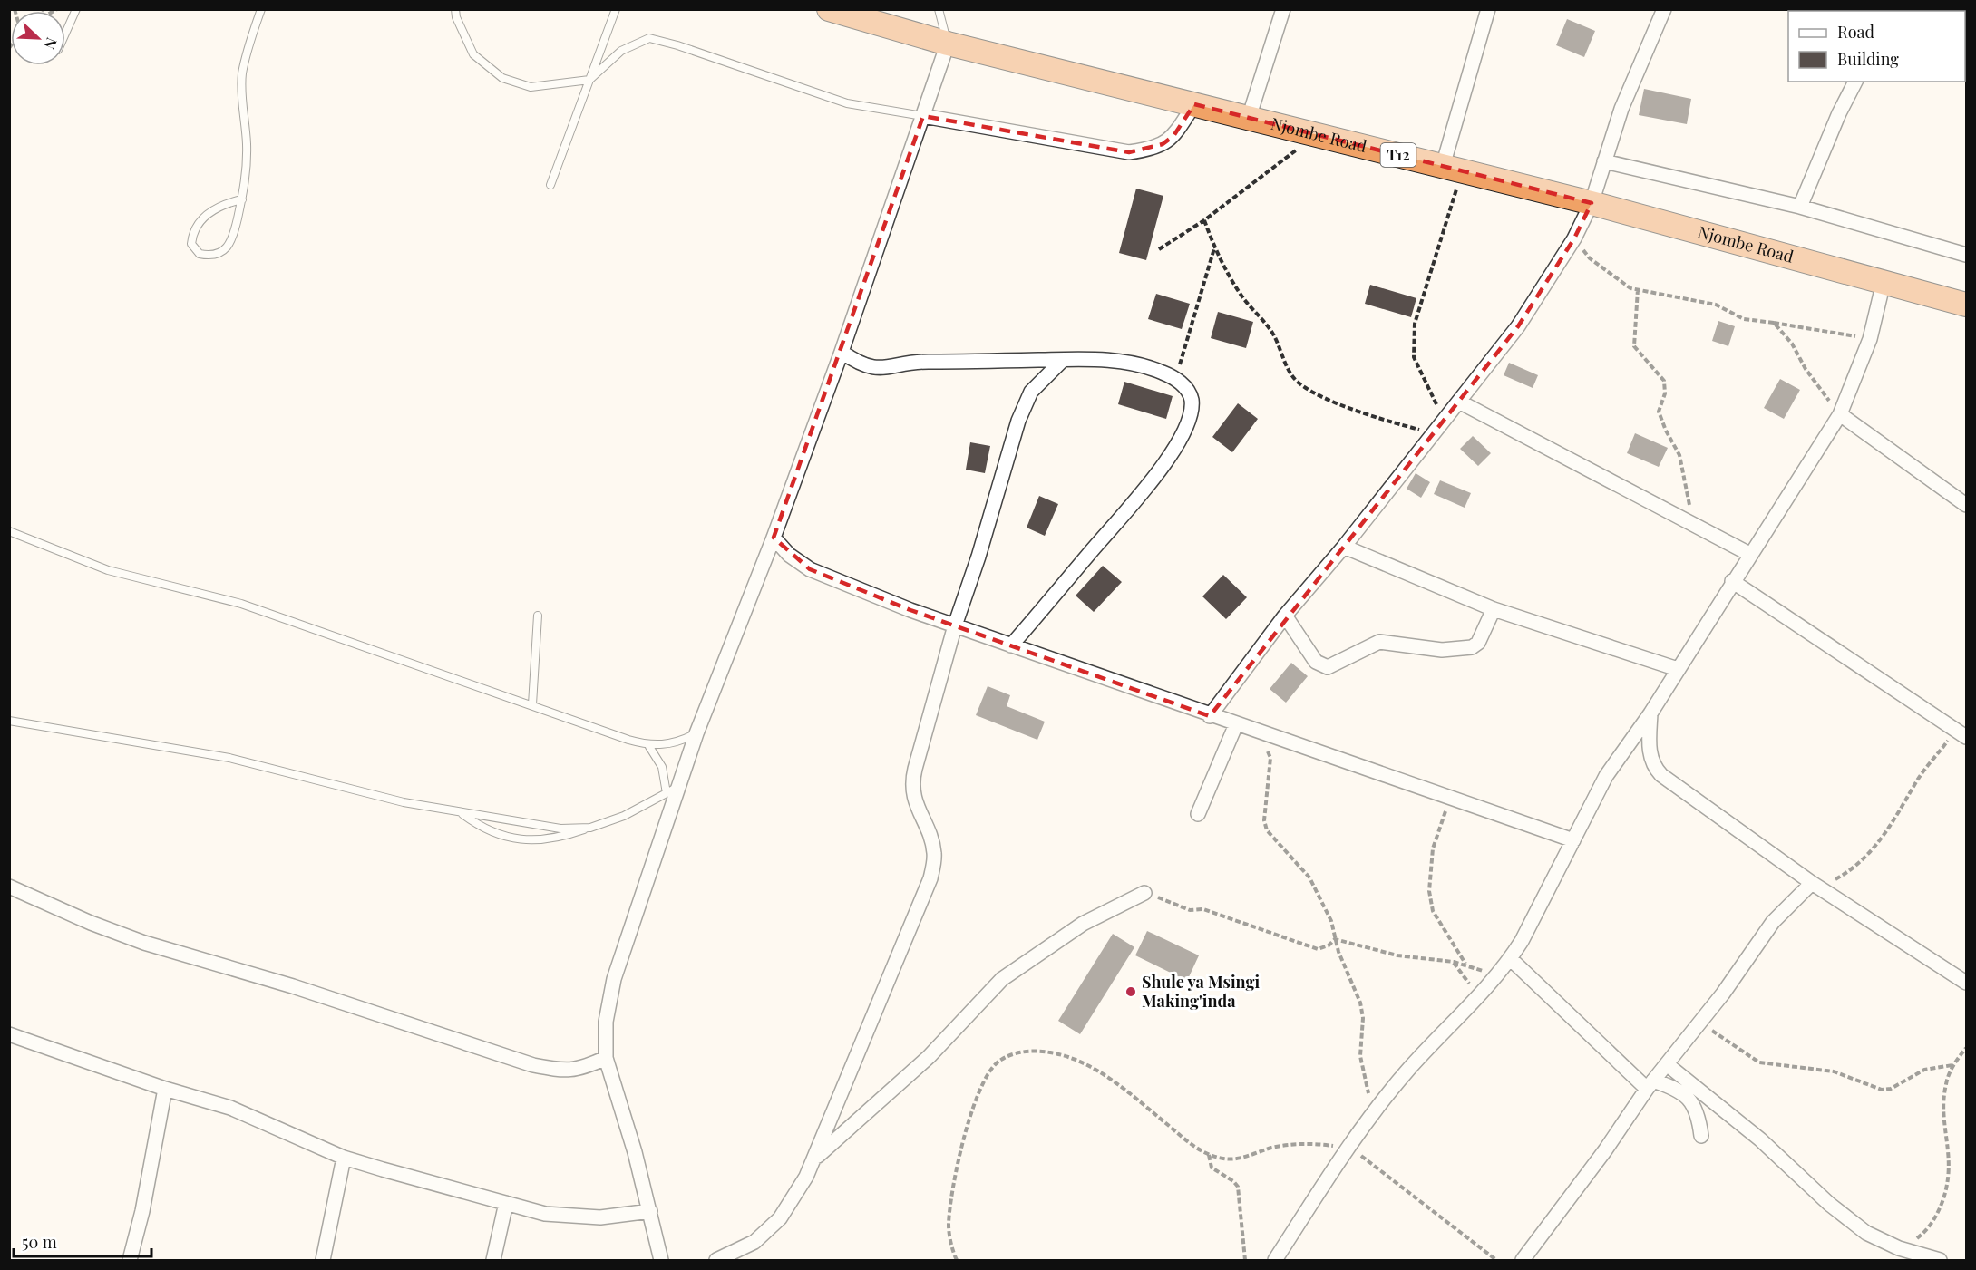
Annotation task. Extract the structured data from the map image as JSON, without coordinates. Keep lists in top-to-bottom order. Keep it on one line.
{"streets":{"highway":["Njombe Road","T12"]},"places":["Shule ya Msingi Making'inda"],"legend":["Road","Building"],"scale_bar":"50 m","north":"bottom right"}
